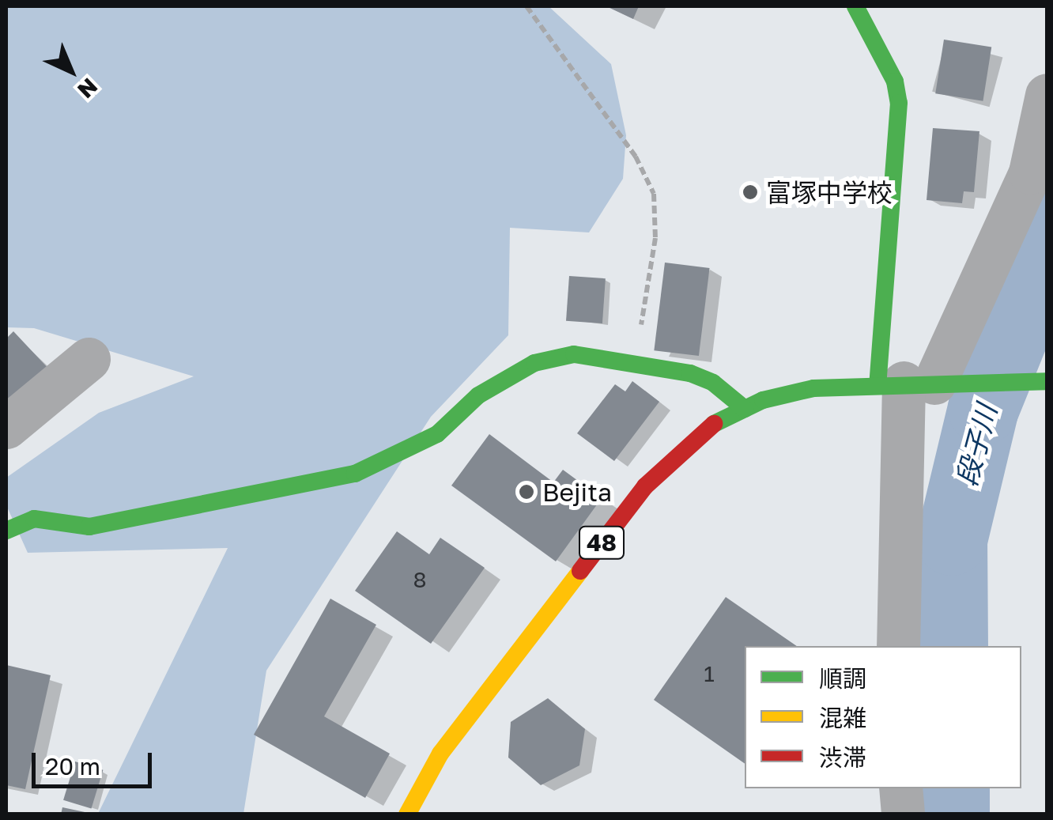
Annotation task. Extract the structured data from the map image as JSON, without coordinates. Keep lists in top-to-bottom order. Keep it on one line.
{"streets":{"street":["48"]},"water":["段子川"],"places":["富塚中学校","Bejita"],"house_numbers":["8","1"],"legend":["順調","混雑","渋滞"],"scale_bar":"20 m","north":"bottom right"}
